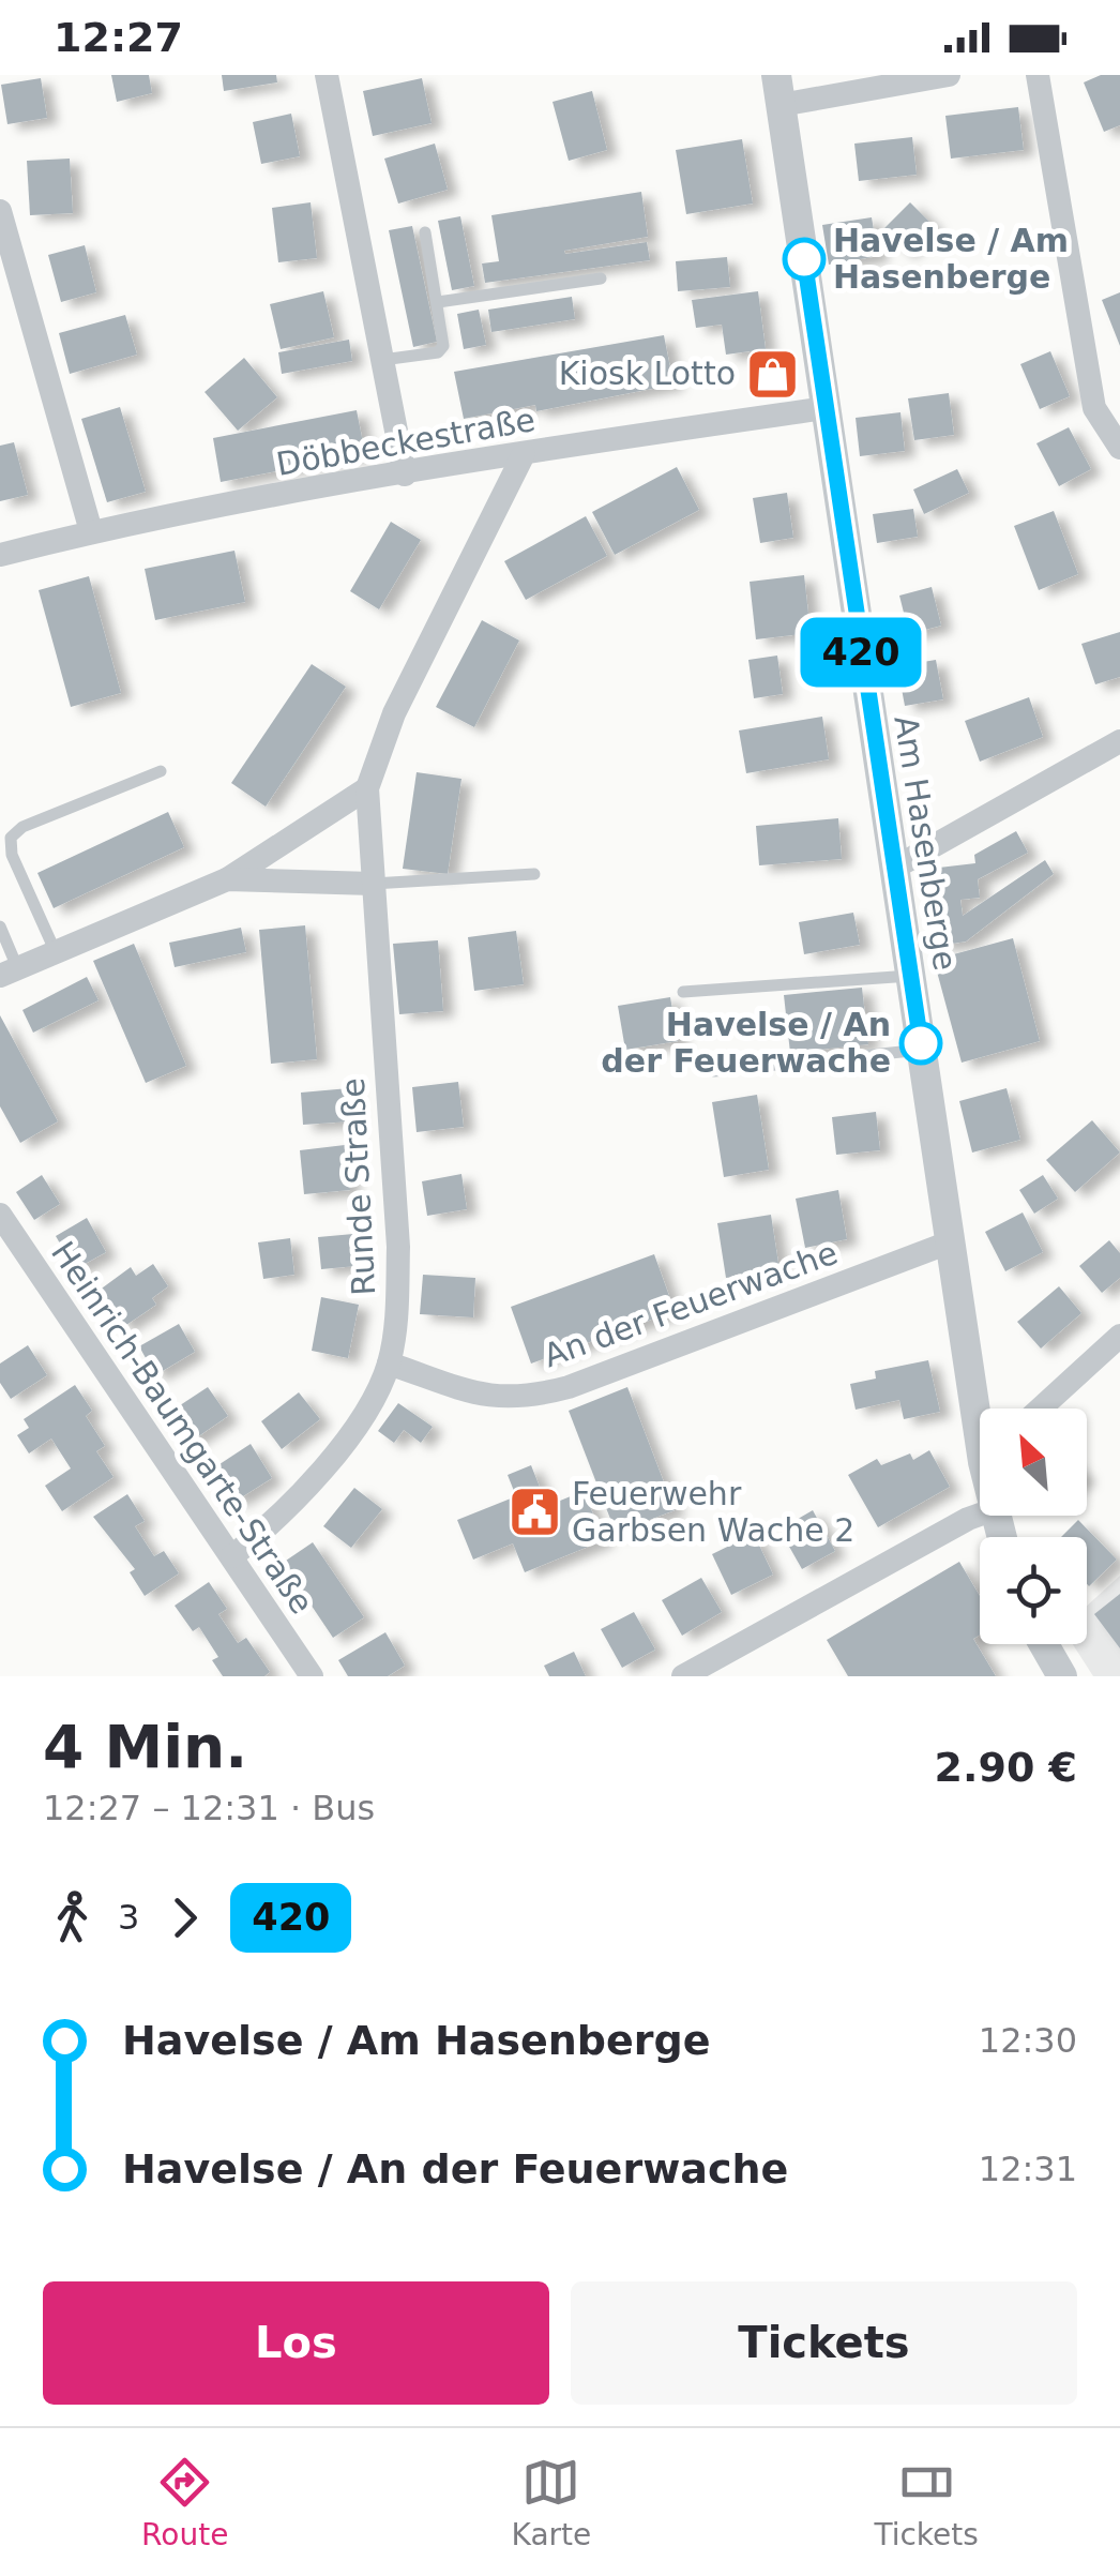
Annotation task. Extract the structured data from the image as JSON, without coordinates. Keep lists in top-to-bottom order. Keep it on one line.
{"streets":{"street":["Döbbeckestraße","Am Hasenberge","Runde Straße","An der Feuerwache","Heinrich-Baumgarte-Straße"]},"crossings":[["Döbbeckestraße","Am Hasenberge"],["Am Hasenberge","An der Feuerwache"],["Runde Straße","An der Feuerwache"],["Runde Straße","Heinrich-Baumgarte-Straße"]],"places":{"other":["Havelse / Am Hasenberge","Havelse / An der Feuerwache"],"shop":["Kiosk Lotto"],"public building":["Feuerwehr Garbsen Wache 2"]},"lines":["bus line 420"],"north":"top left","page":{"status":"12:27","on_map":"420","heading":["4 Min.","12:27 – 12:31 · Bus","2.90 €"],"legs":["3","420"],"list":[{"name":"Havelse / Am Hasenberge","value":"12:30"},{"name":"Havelse / An der Feuerwache","value":"12:31"}],"buttons":["Los","Tickets"],"tabs":["Route","Karte","Tickets"]}}
